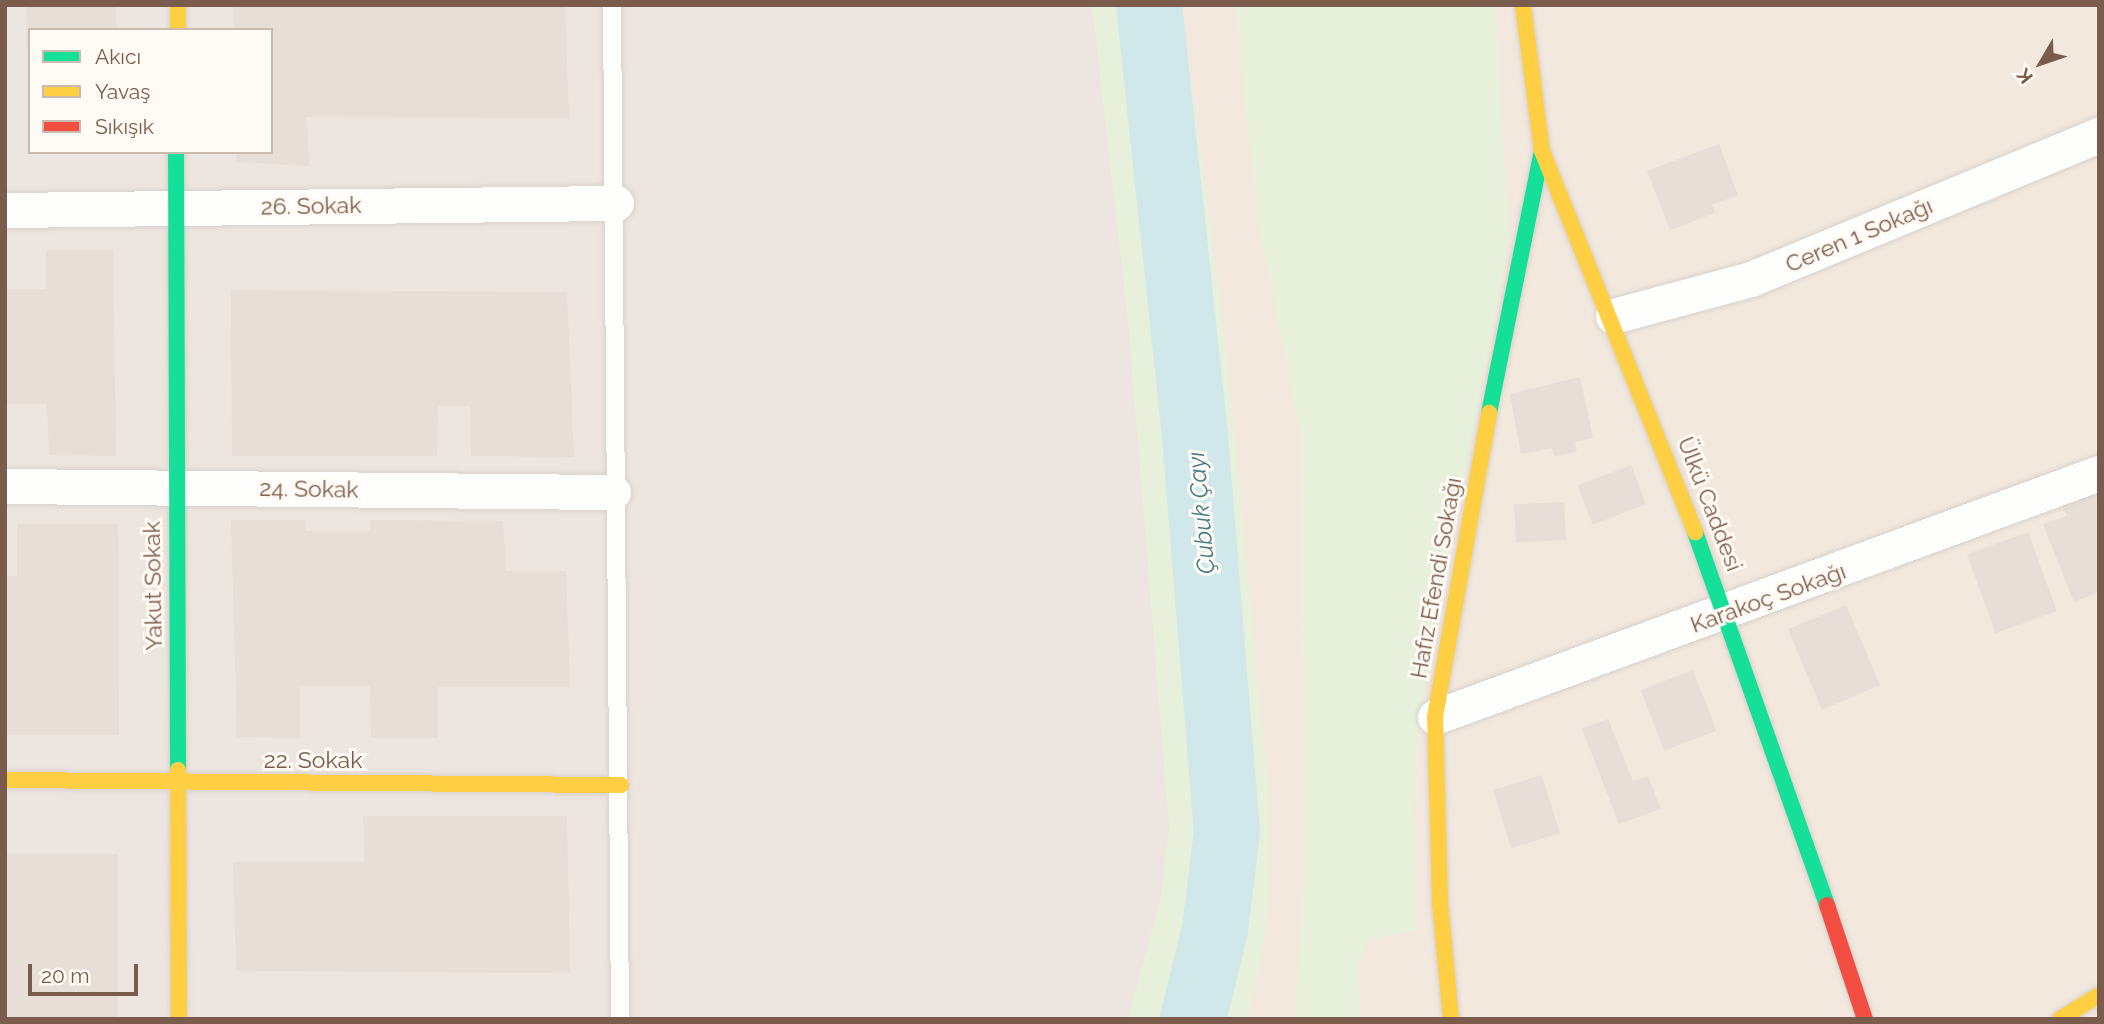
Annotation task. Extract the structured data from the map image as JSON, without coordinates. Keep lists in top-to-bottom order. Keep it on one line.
{"streets":{"street":["26. Sokak","Ceren 1 Sokağı","24. Sokak","Ülkü Caddesi","Hafız Efendi Sokağı","Yakut Sokak","Karakoç Sokağı","22. Sokak"]},"crossings":[["26. Sokak","Yakut Sokak"],["Ceren 1 Sokağı","Ülkü Caddesi"],["24. Sokak","Yakut Sokak"],["Ülkü Caddesi","Hafız Efendi Sokağı"],["Ülkü Caddesi","Karakoç Sokağı"],["Hafız Efendi Sokağı","Karakoç Sokağı"],["Yakut Sokak","22. Sokak"]],"water":["Çubuk Çayı"],"legend":["Akıcı","Yavaş","Sıkışık"],"scale_bar":"20 m","north":"bottom left"}
